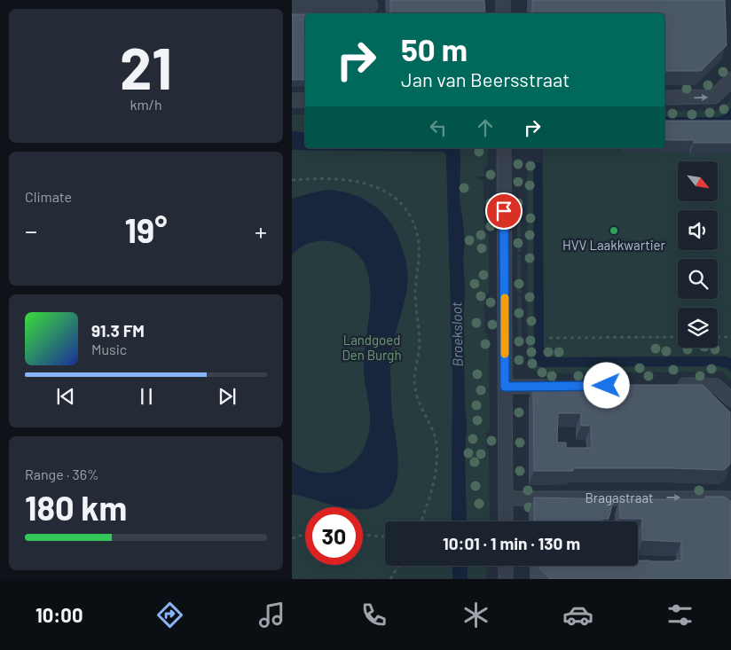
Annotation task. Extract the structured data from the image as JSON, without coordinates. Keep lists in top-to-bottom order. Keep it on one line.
{"streets":{"street":["Bragastraat"]},"water":["Broeksloot"],"parks":["Landgoed Den Burgh"],"places":["HVV Laakkwartier"],"north":"bottom right","page":{"tile":[["21","km/h"],"Climate",["Range · 36%","180 km"]],"turn":["50 m","Jan van Beersstraat"],"heat":["−","19°","+"],"song":["91.3 FM","Music"],"limit":"30","trip":"10:01 · 1 min · 130 m","tabs":"10:00"}}
